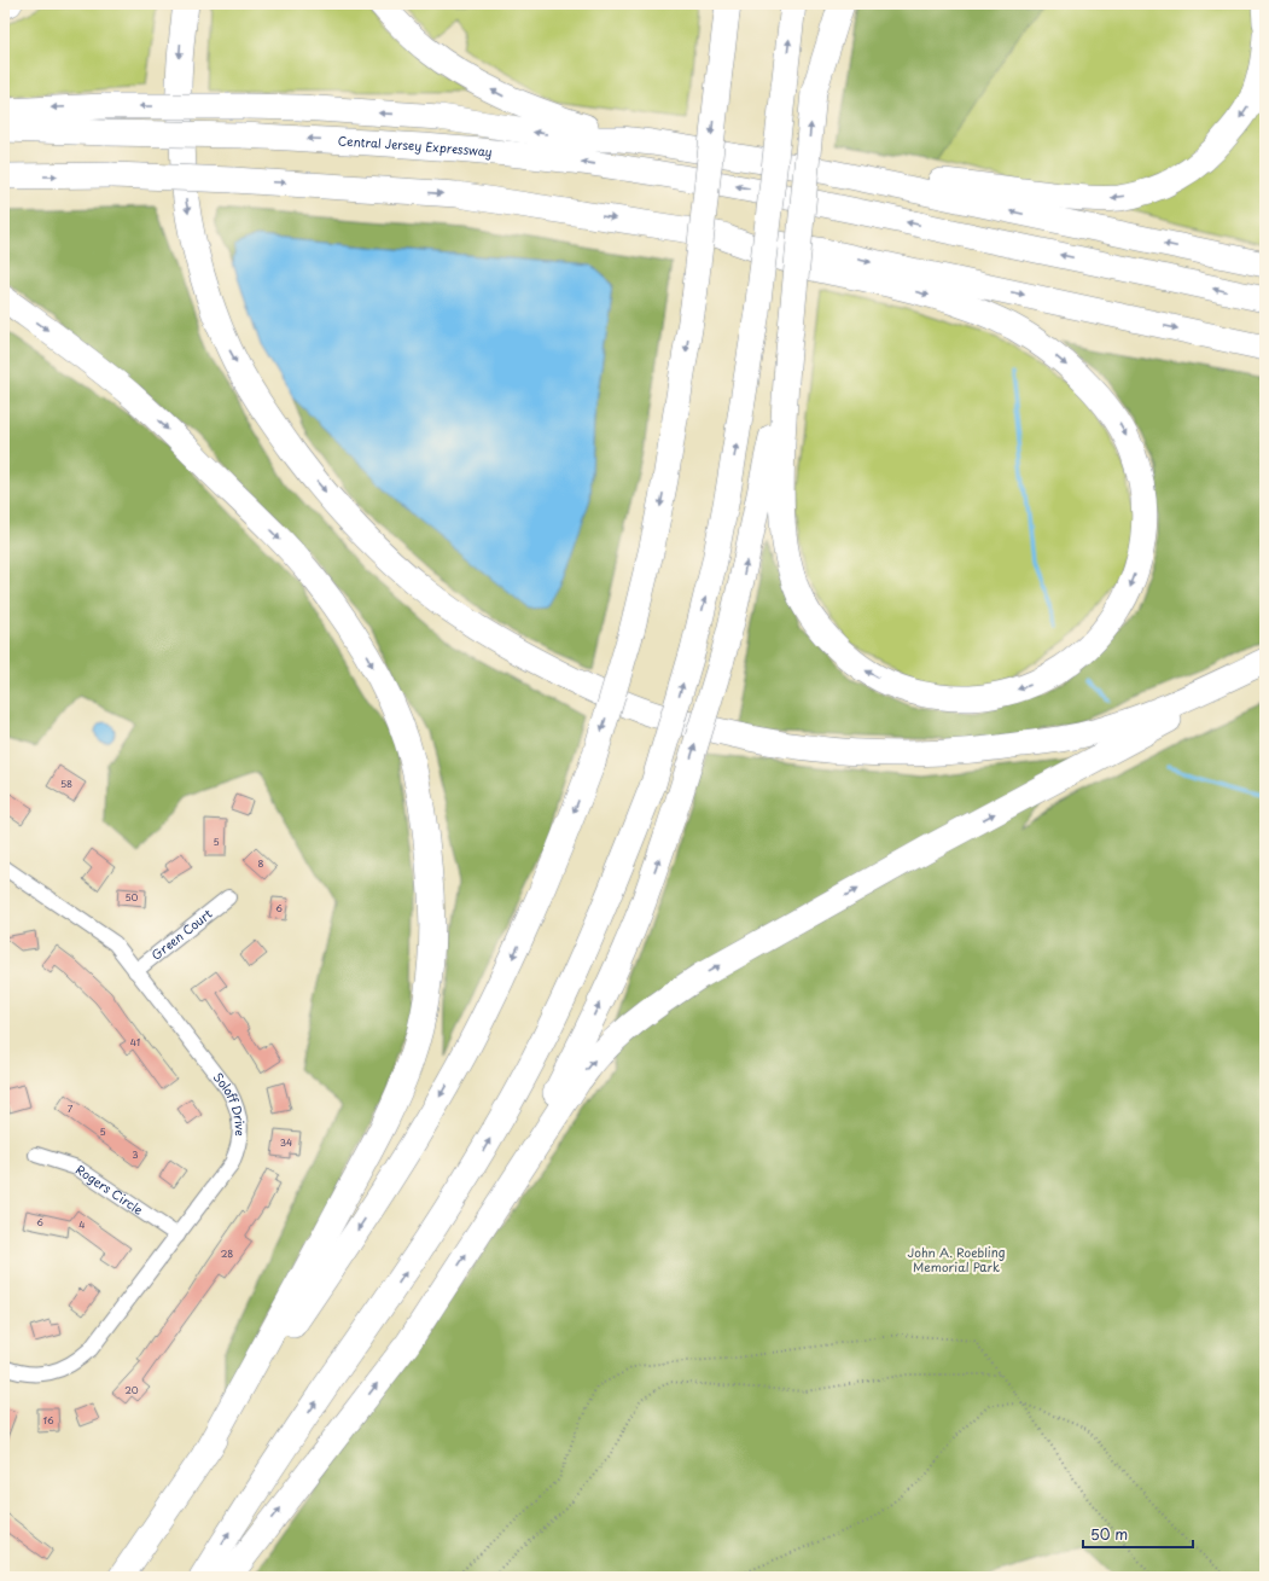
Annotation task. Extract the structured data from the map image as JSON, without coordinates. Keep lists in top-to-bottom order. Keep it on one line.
{"streets":{"highway":["Central Jersey Expressway"],"street":["Green Court","Soloff Drive","Rogers Circle"]},"crossings":[["Green Court","Soloff Drive"],["Soloff Drive","Rogers Circle"]],"parks":["John A. Roebling Memorial Park"],"house_numbers":["58","5","8","50","6","41","7","5","34","3","6","4","28","20","16"],"scale_bar":"50 m"}
